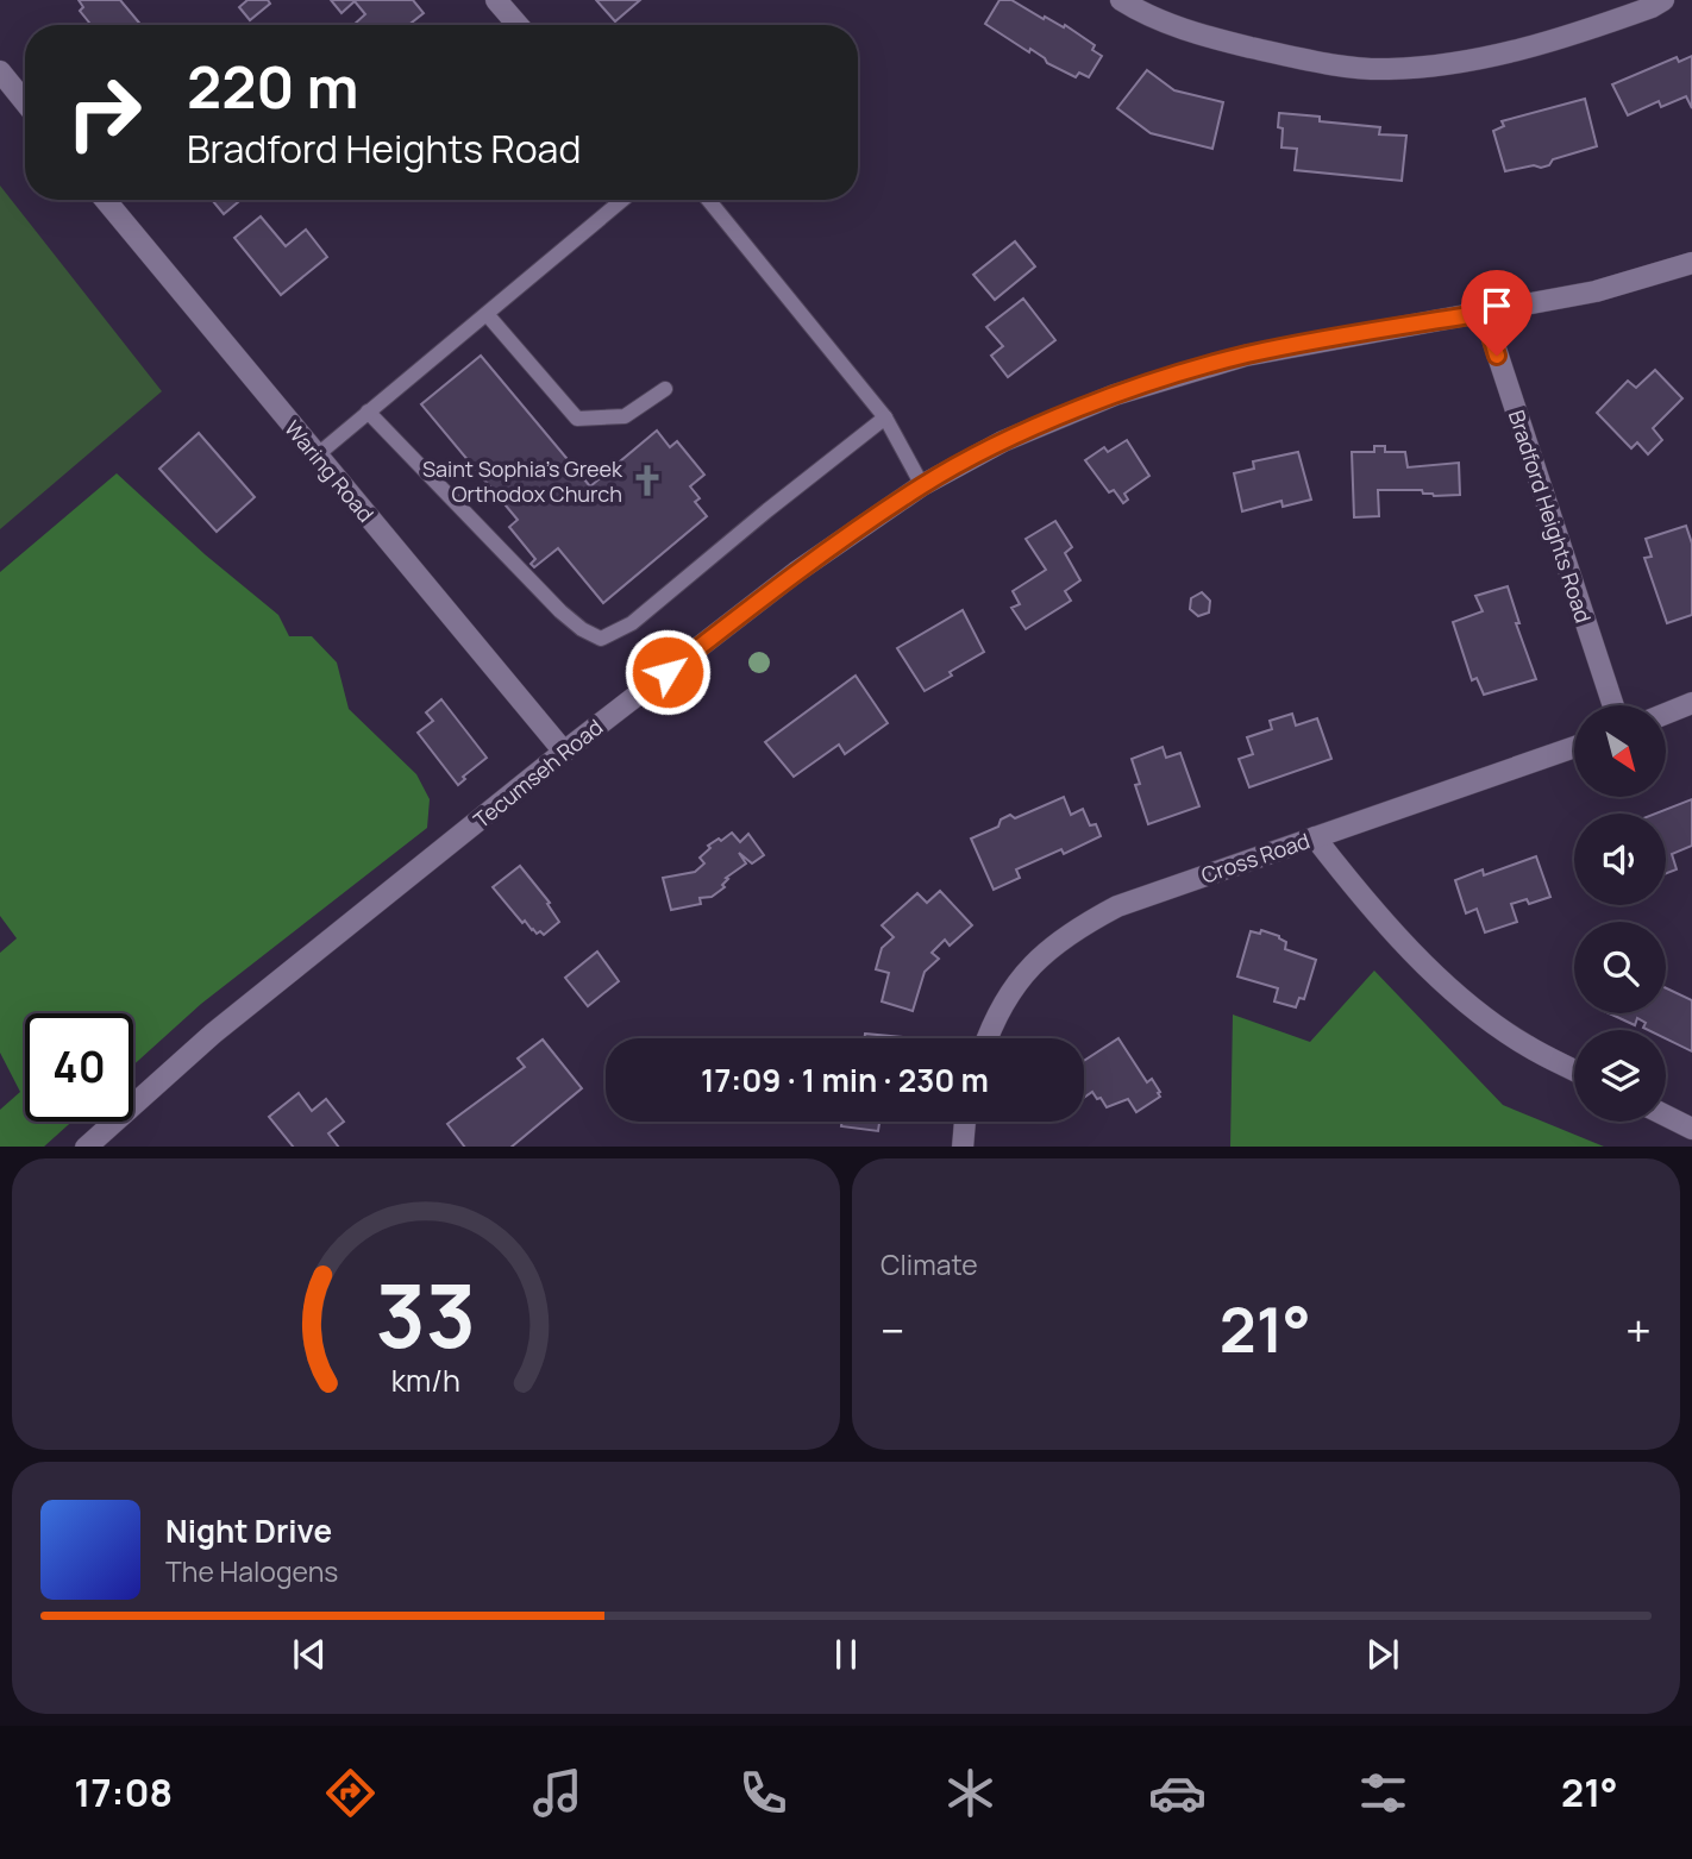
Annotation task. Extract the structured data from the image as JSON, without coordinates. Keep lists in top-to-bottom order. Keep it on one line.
{"streets":{"street":["Waring Road","Bradford Heights Road","Tecumseh Road","Cross Road"]},"crossings":[["Waring Road","Tecumseh Road"],["Bradford Heights Road","Tecumseh Road"]],"places":{"church":["Saint Sophia's Greek Orthodox Church"]},"north":"bottom right","page":{"turn":["220 m","Bradford Heights Road"],"limit":"40","trip":"17:09 · 1 min · 230 m","tile":"Climate","heat":["−","21°","+"],"song":["Night Drive","The Halogens"],"tabs":["17:08","21°"],"gauge":["33","km/h"]}}
